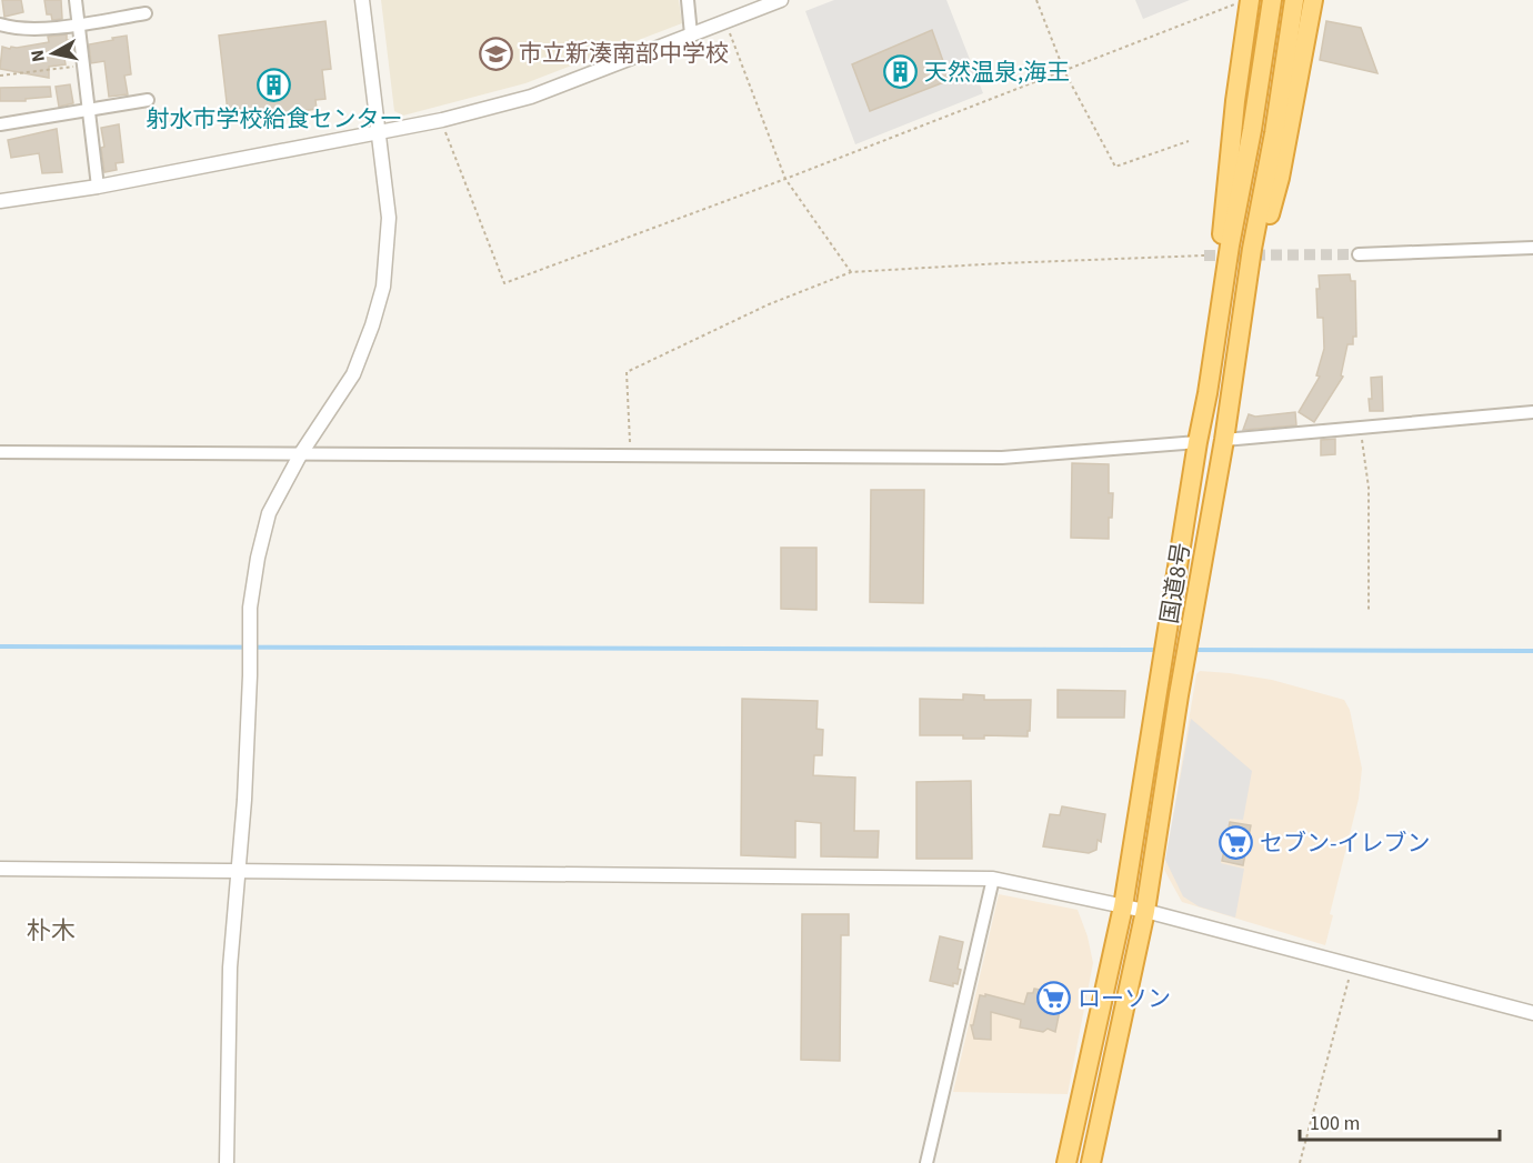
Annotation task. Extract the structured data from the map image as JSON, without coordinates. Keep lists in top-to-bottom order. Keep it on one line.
{"streets":{"highway":["国道8号"]},"districts":["朴木"],"places":{"school or university":["市立新湊南部中学校"],"building":["天然温泉;海王","射水市学校給食センター"],"supermarket":["セブン-イレブン","ローソン"]},"scale_bar":"100 m","north":"left"}
